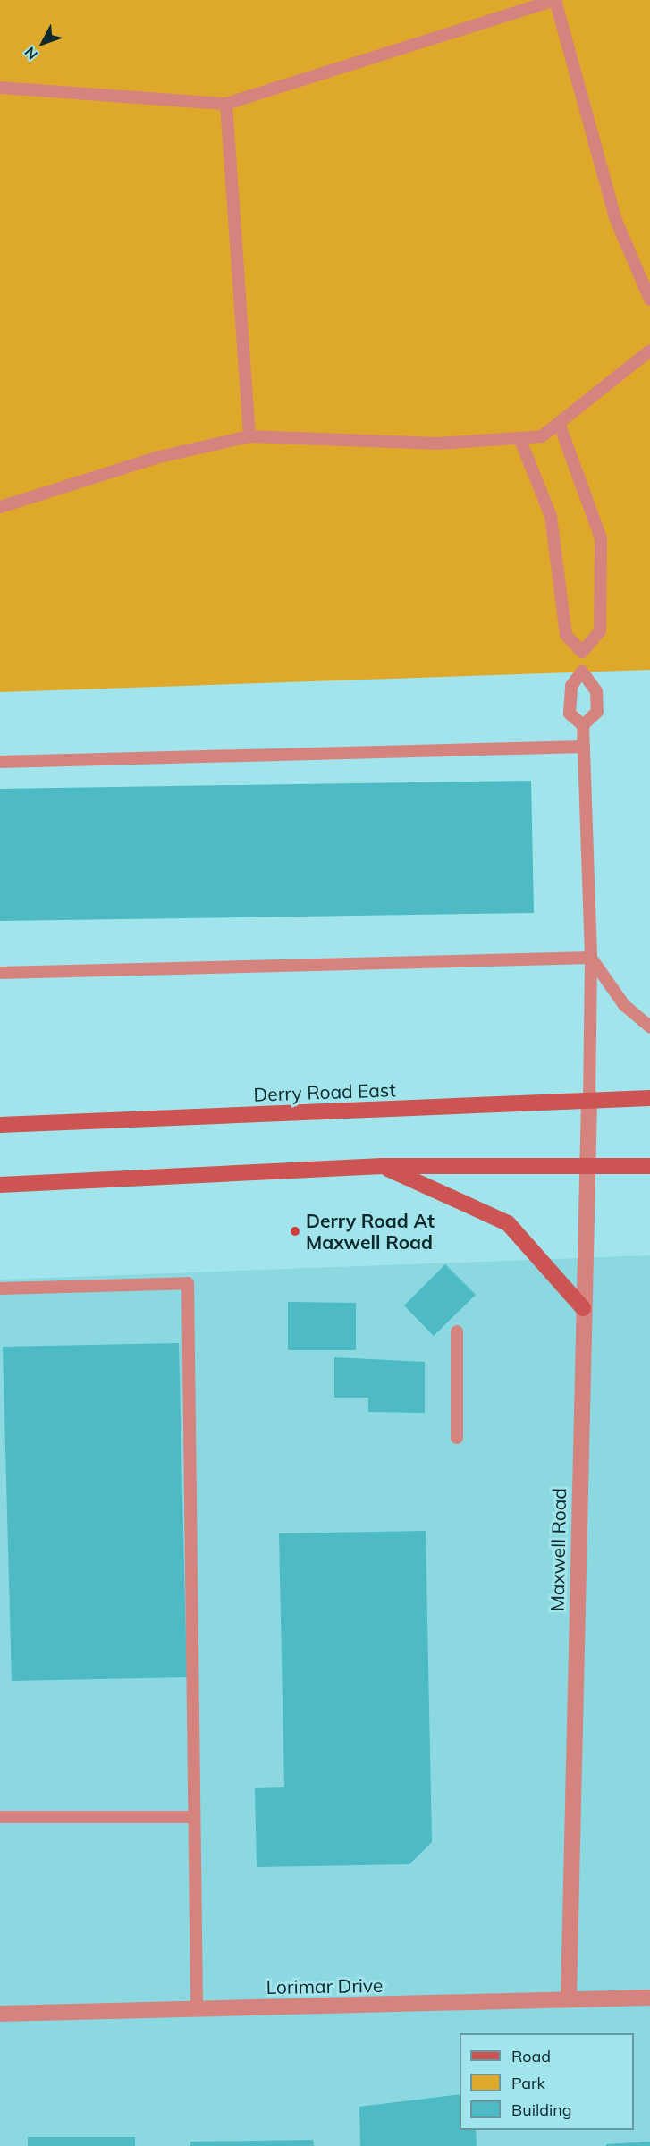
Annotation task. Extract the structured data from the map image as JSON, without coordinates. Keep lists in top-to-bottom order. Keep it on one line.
{"streets":{"main road":["Derry Road East"],"street":["Maxwell Road","Lorimar Drive"]},"crossings":[["Derry Road East","Maxwell Road"],["Maxwell Road","Lorimar Drive"]],"places":["Derry Road At Maxwell Road"],"legend":["Road","Park","Building"],"north":"bottom left"}
